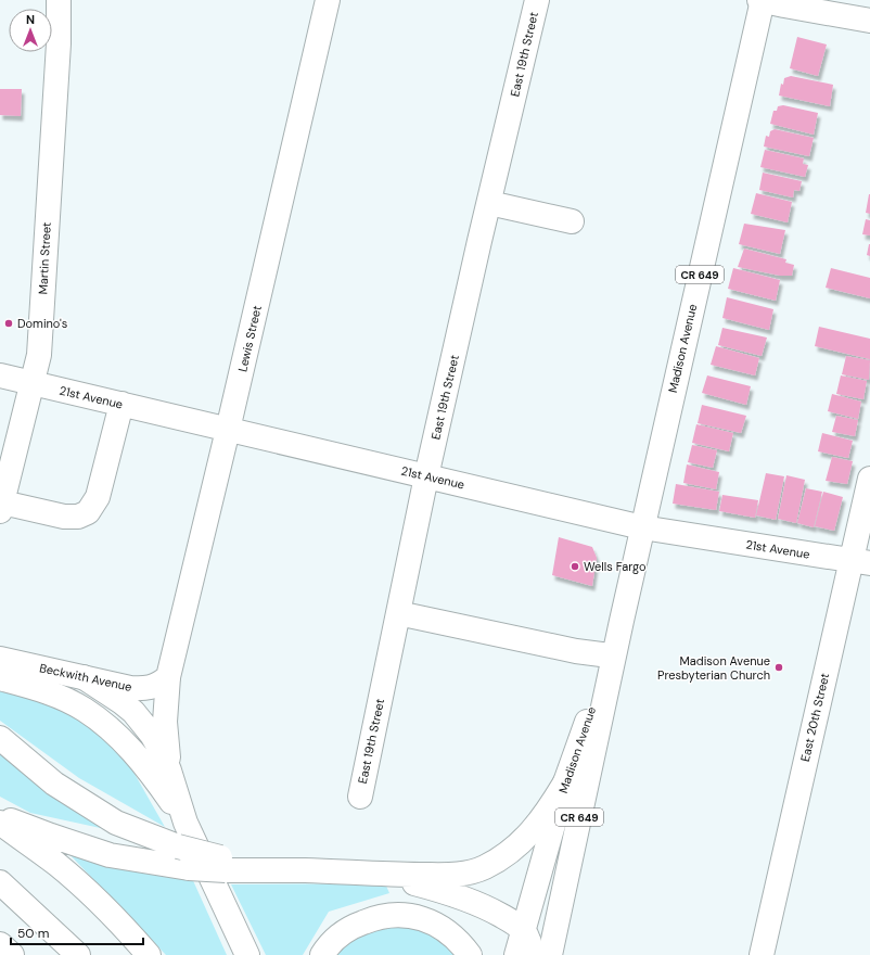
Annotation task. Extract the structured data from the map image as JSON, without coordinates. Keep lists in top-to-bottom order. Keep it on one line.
{"streets":{"main road":["East 19th Street","Martin Street","CR 649","Lewis Street","Madison Avenue","21st Avenue","Beckwith Avenue","East 20th Street"]},"crossings":[["East 19th Street","21st Avenue"],["Martin Street","21st Avenue"],["Lewis Street","21st Avenue"],["Lewis Street","Beckwith Avenue"],["Madison Avenue","21st Avenue"],["21st Avenue","East 20th Street"]],"places":["Domino's","Wells Fargo","Madison Avenue Presbyterian Church"],"scale_bar":"50 m","north":"top"}
